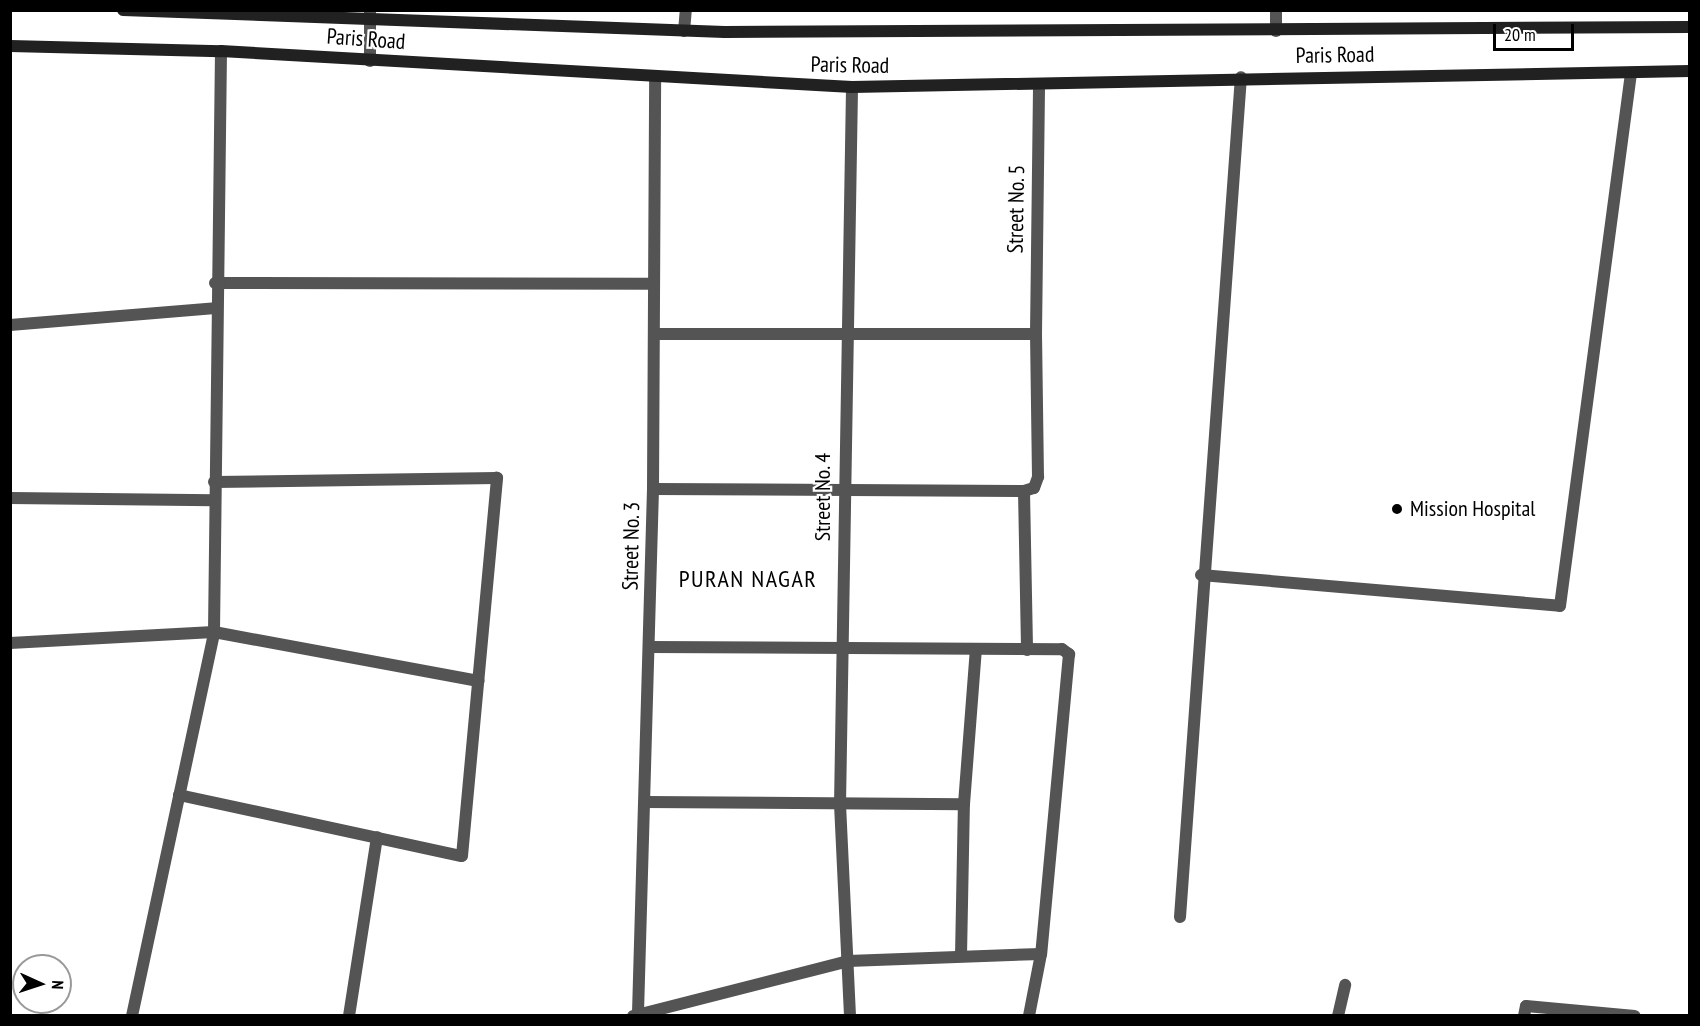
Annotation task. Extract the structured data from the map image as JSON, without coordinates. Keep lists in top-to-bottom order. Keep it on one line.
{"streets":{"main road":["Paris Road"],"street":["Street No. 5","Street No. 4","Street No. 3"]},"crossings":[["Paris Road","Street No. 5"],["Paris Road","Street No. 4"],["Paris Road","Street No. 3"]],"districts":["PURAN NAGAR"],"places":["Mission Hospital"],"scale_bar":"20 m","north":"right"}
